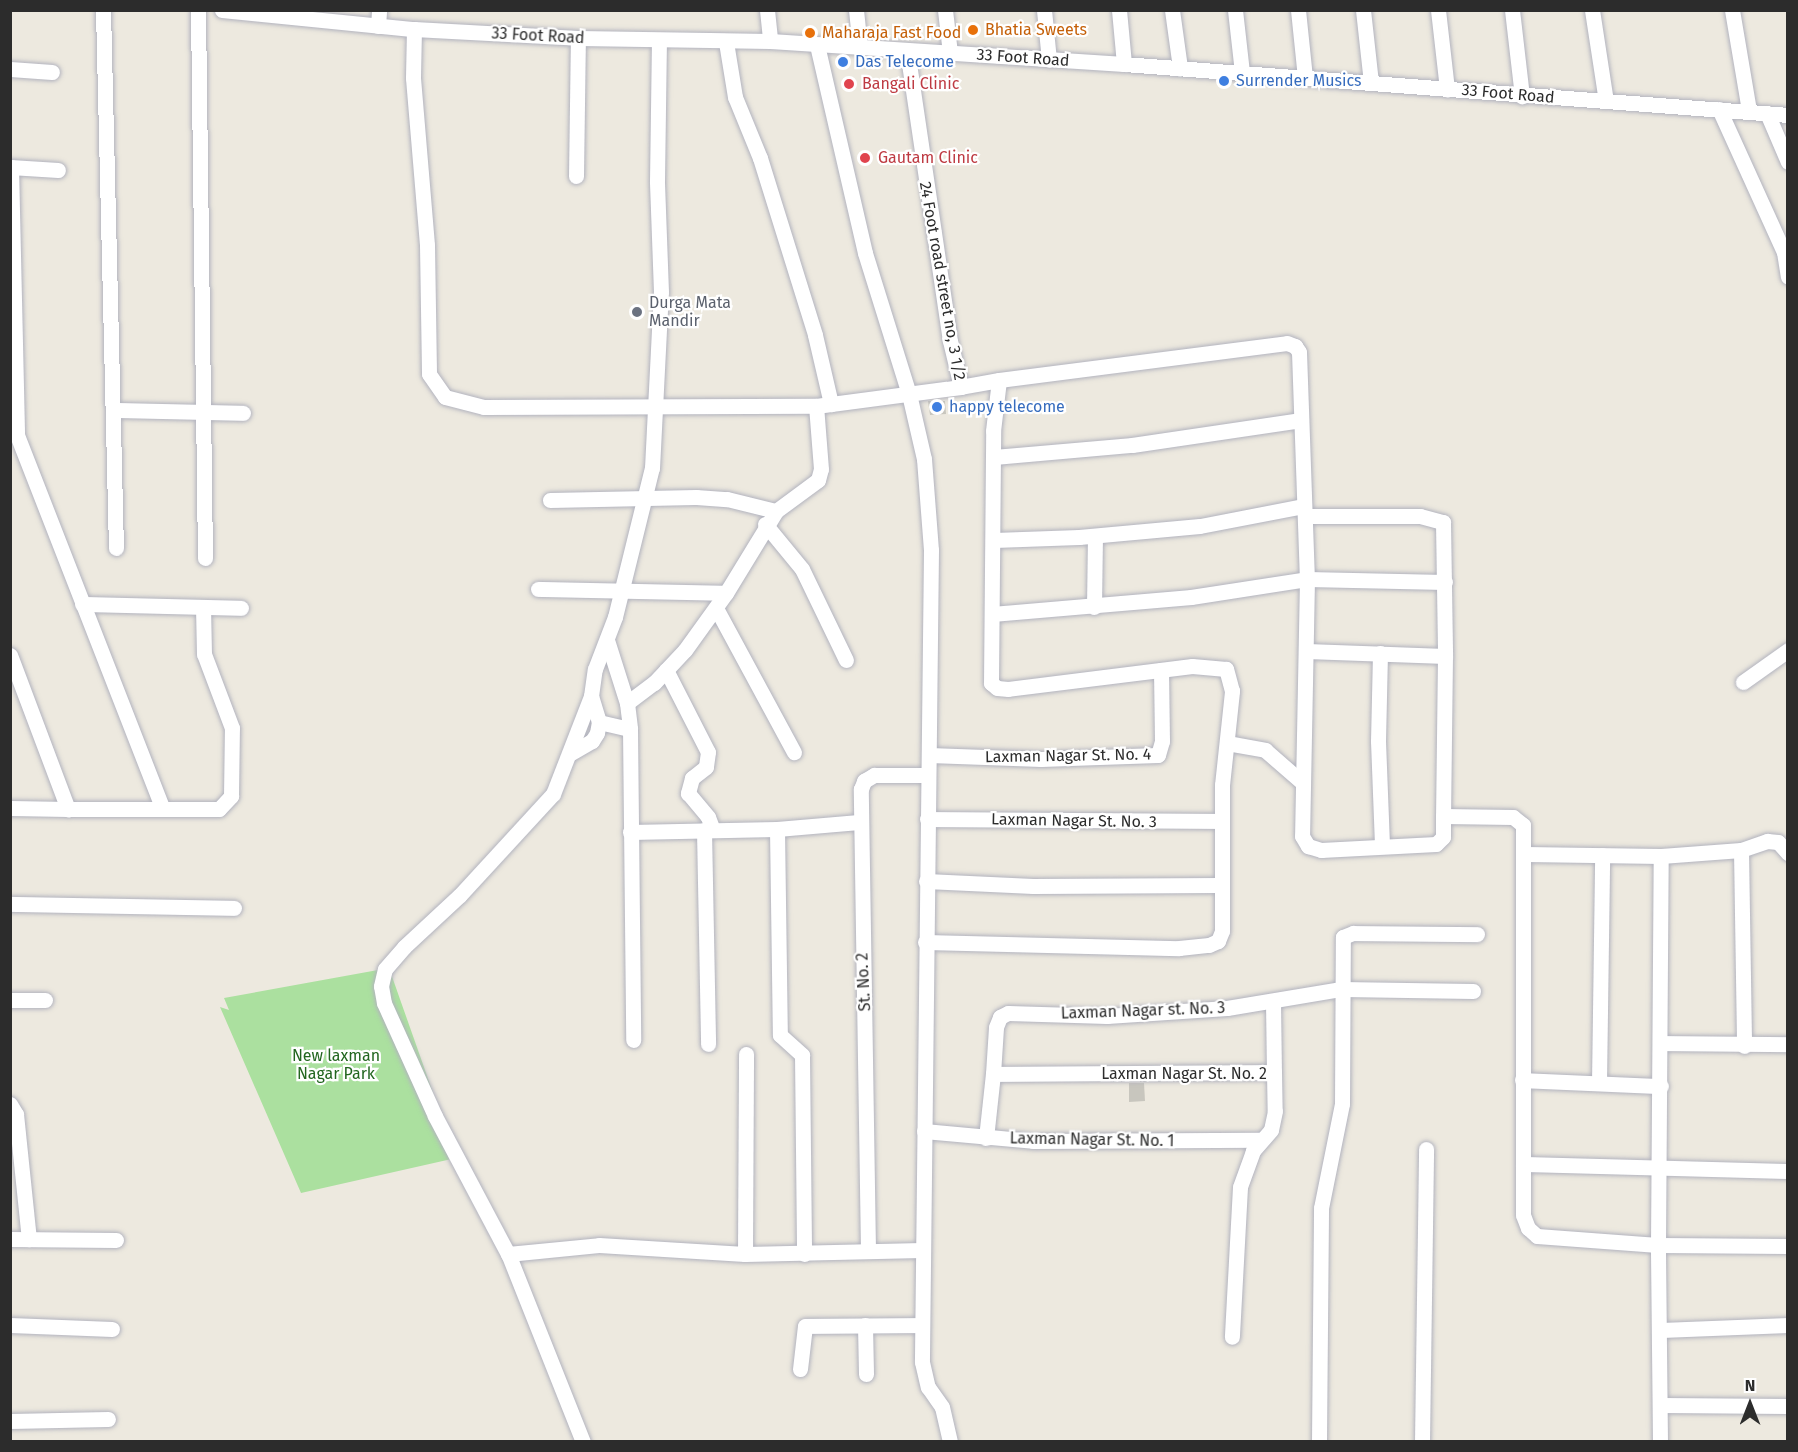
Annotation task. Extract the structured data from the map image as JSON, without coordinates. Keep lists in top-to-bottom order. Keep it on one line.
{"streets":{"street":["33 Foot Road","24 Foot road street no, 3 1/2","Laxman Nagar St. No. 4","Laxman Nagar St. No. 3","St. No. 2","Laxman Nagar st. No. 3","Laxman Nagar St. No. 2","Laxman Nagar St. No. 1"]},"crossings":[["33 Foot Road","24 Foot road street no, 3 1/2"],["Laxman Nagar st. No. 3","Laxman Nagar St. No. 2"],["Laxman Nagar St. No. 2","Laxman Nagar St. No. 1"]],"parks":["New laxman Nagar Park"],"places":["Bhatia Sweets","Maharaja Fast Food","Das Telecome","Surrender Musics","Bangali Clinic","Gautam Clinic","Durga Mata Mandir","happy telecome"],"north":"top"}
